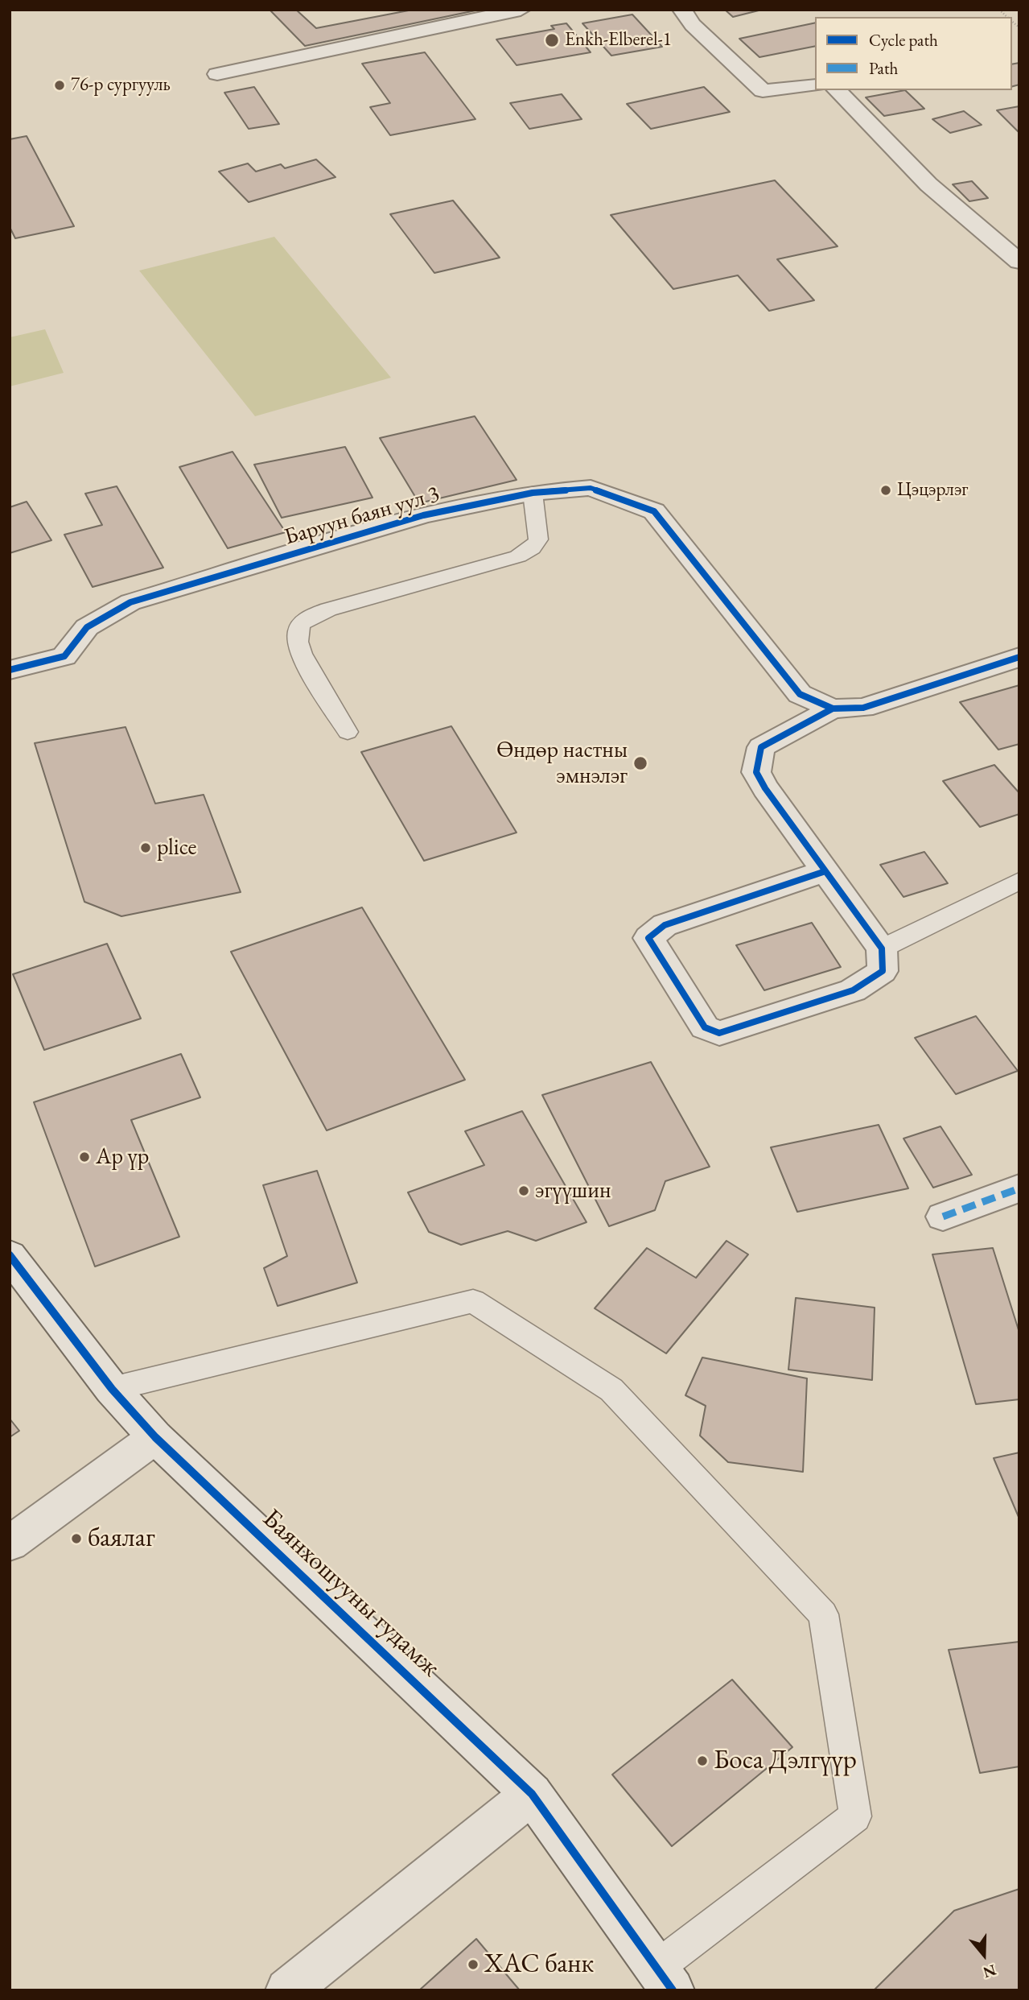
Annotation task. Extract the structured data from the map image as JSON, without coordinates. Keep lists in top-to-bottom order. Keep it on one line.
{"streets":{"street":["Баруун баян уул 3","Баянхошууны гудамж"]},"places":["Enkh-Elberel-1","76-р сургууль","Цэцэрлэг","Өндөр настны эмнэлэг","plice","Ар үр","эгүүшин","баялаг","Боса Дэлгүүр","ХАС банк"],"legend":["Cycle path","Path"],"north":"bottom"}
